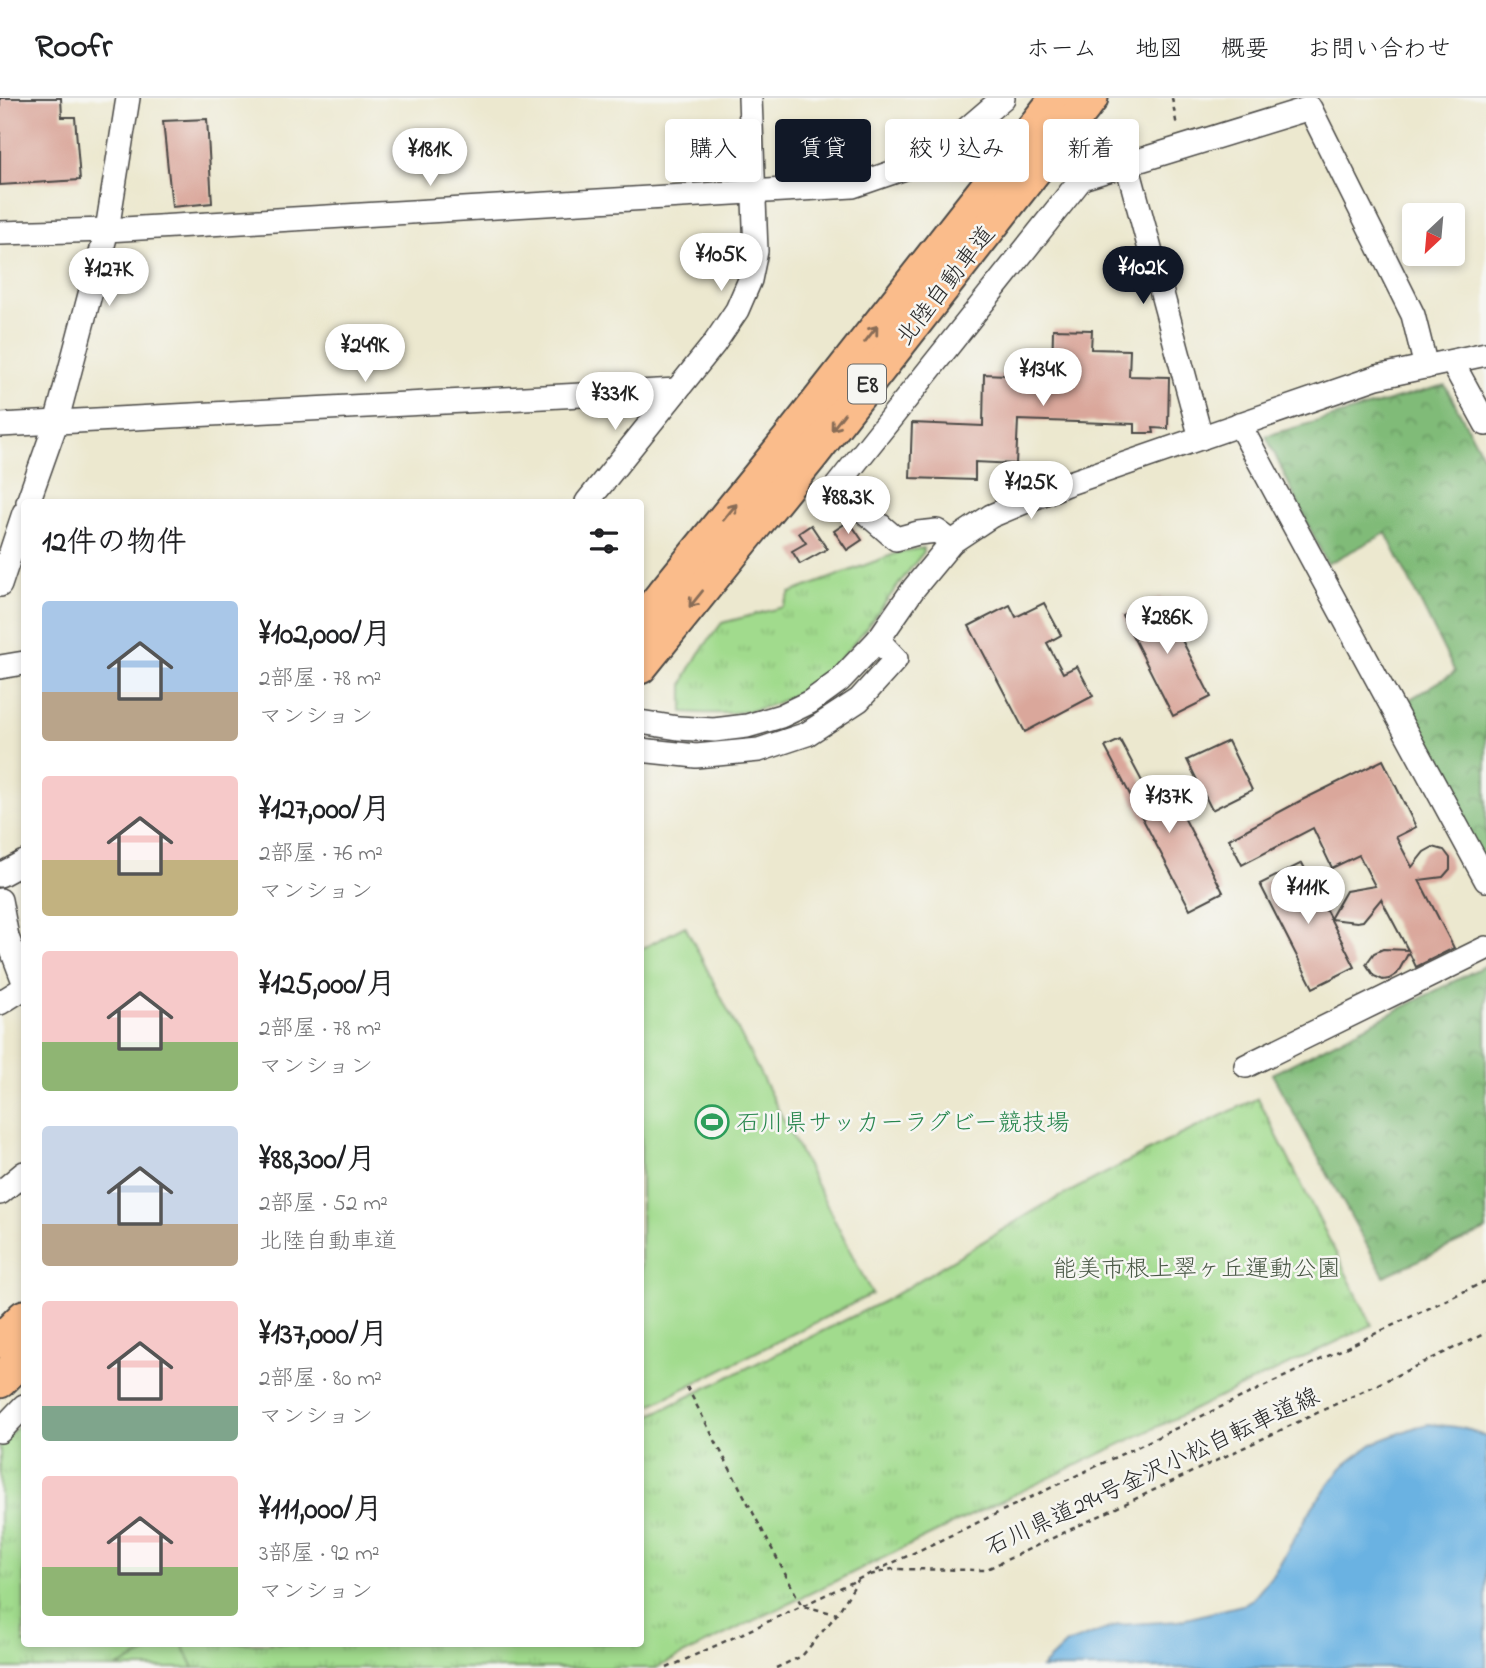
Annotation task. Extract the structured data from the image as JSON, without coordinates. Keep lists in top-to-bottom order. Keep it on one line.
{"streets":{"highway":["北陸自動車道","E8"],"path":["石川県道294号金沢小松自転車道線"]},"parks":["能美市根上翠ヶ丘運動公園"],"places":{"sports":["石川県サッカーラグビー競技場"]},"north":"bottom left","page":{"header":"Roofr","nav":["ホーム","地図","概要","お問い合わせ"],"chip":["購入","賃貸","絞り込み","新着"],"price":["¥181K","¥105K","¥102K","¥127K","¥249K","¥134K","¥331K","¥125K","¥88.3K","¥286K","¥137K","¥111K"],"heading":"12件の物件","list":[{"name":"¥102,000/月","note":"2部屋 · 78 m² · マンション"},{"name":"¥127,000/月","note":"2部屋 · 76 m² · マンション"},{"name":"¥125,000/月","note":"2部屋 · 78 m² · マンション"},{"name":"¥88,300/月","note":"2部屋 · 52 m² · 北陸自動車道"},{"name":"¥137,000/月","note":"2部屋 · 80 m² · マンション"},{"name":"¥111,000/月","note":"3部屋 · 92 m² · マンション"}]}}
